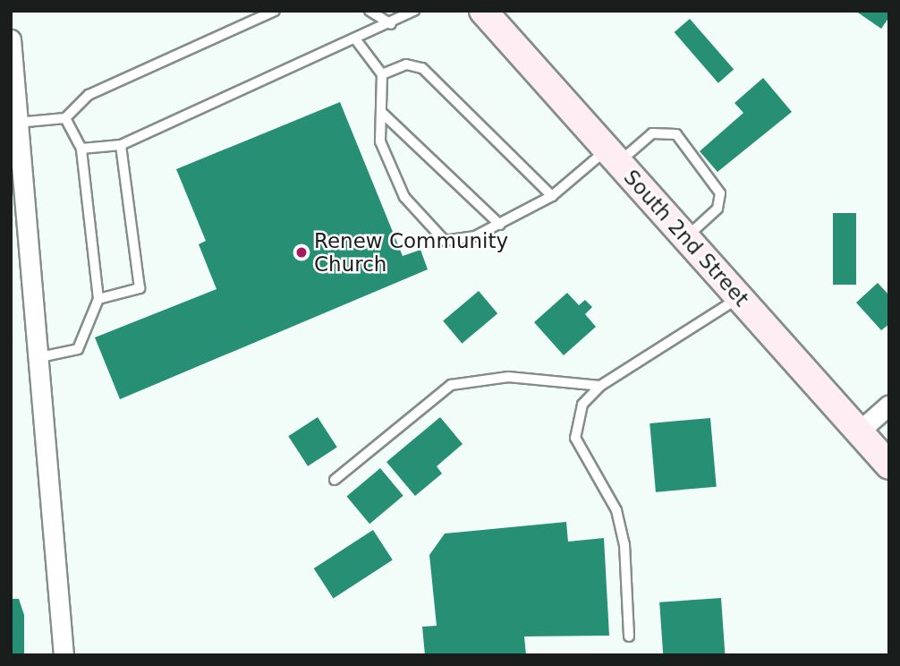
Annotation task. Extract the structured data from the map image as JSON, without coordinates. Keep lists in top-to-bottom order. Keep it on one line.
{"streets":{"main road":["South 2nd Street"]},"places":["Renew Community Church"]}
